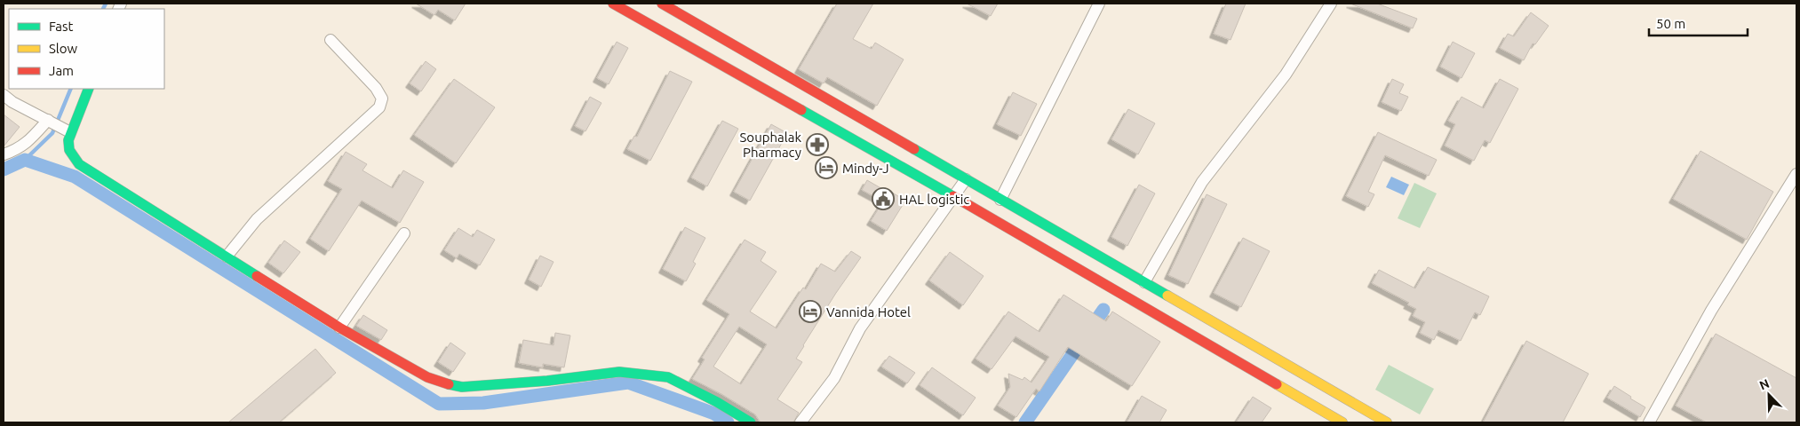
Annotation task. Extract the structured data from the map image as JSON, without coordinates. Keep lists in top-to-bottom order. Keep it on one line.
{"places":{"pharmacy":["Souphalak Pharmacy"],"hotel":["Mindy-J","Vannida Hotel"],"public building":["HAL logistic"]},"legend":["Fast","Slow","Jam"],"scale_bar":"50 m","north":"top left"}
